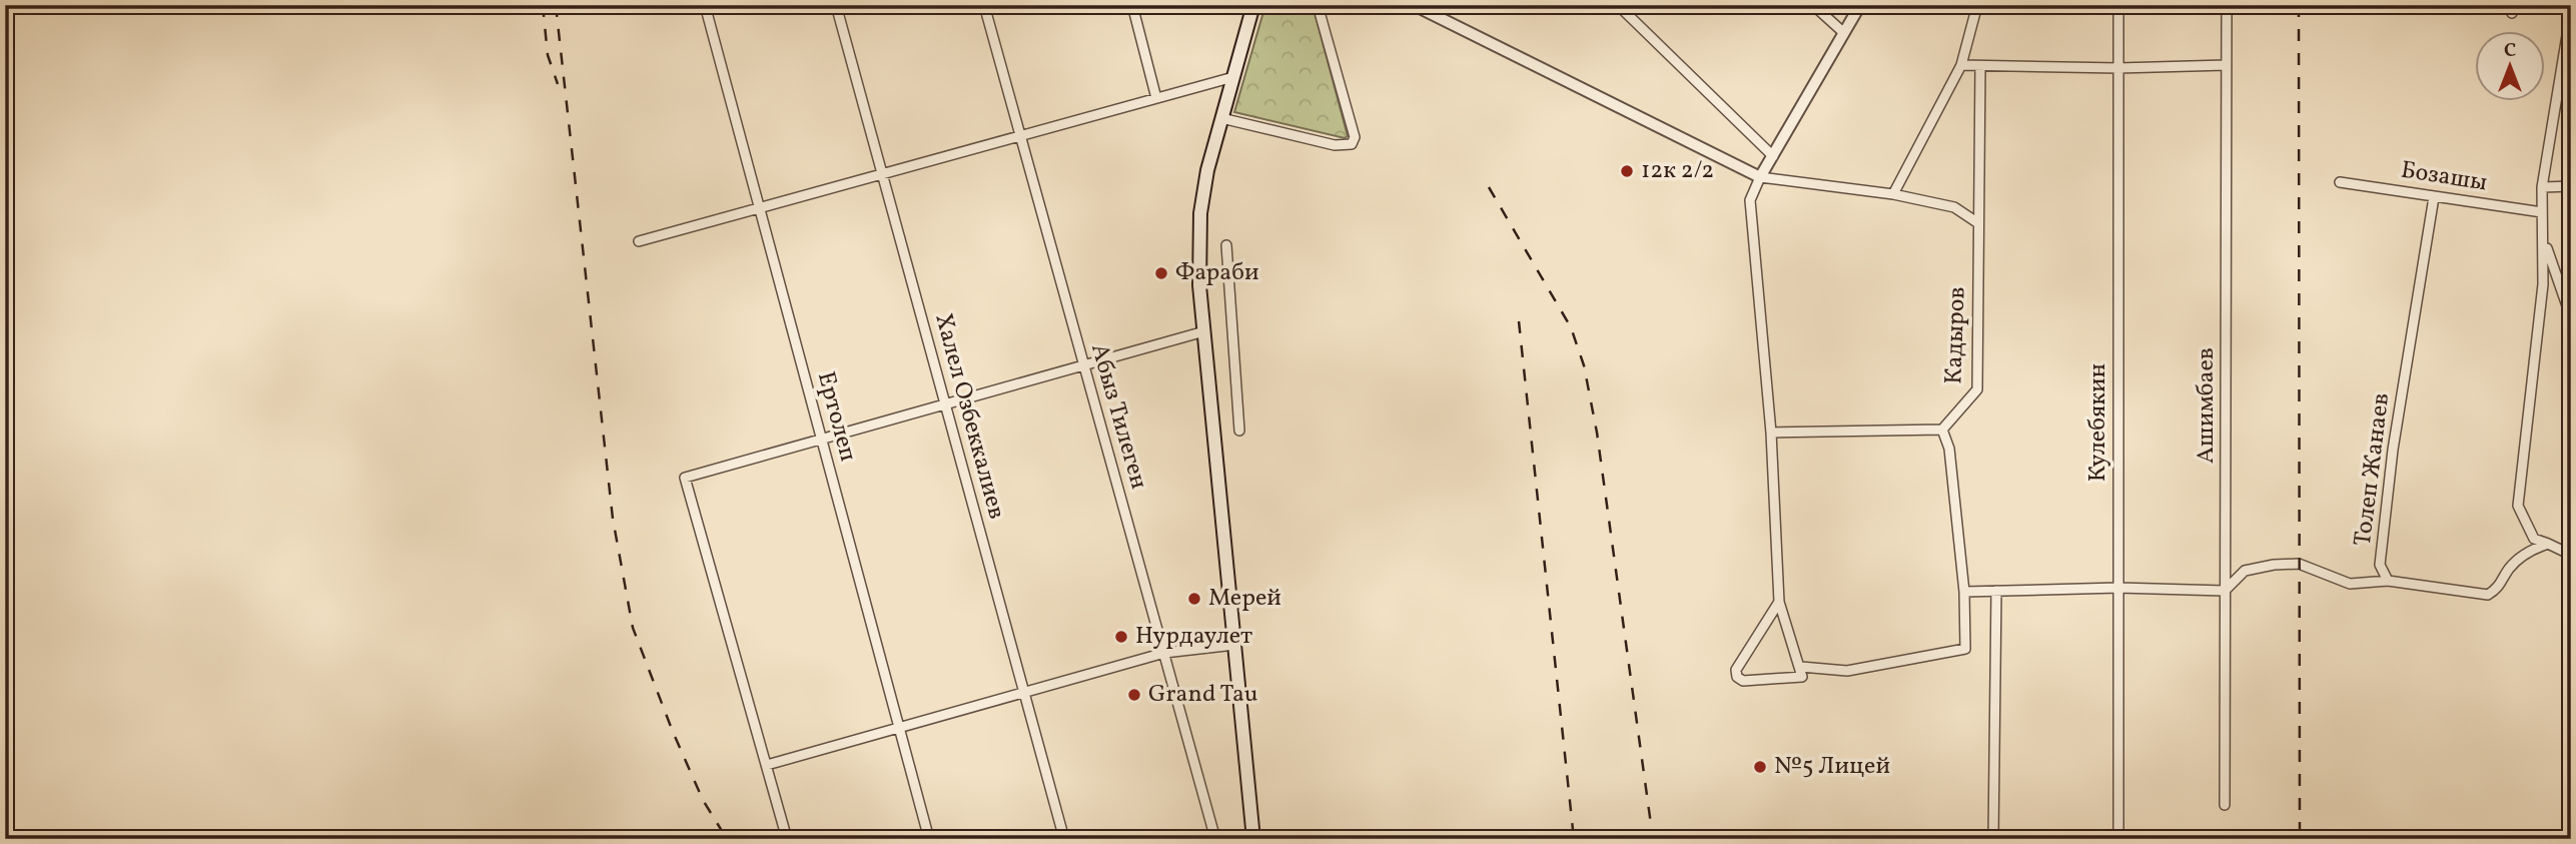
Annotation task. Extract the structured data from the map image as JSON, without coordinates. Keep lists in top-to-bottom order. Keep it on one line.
{"streets":{"street":["Бозашы","Кадыров","Ашимбаев","Ертолеп","Халел Озбеккалиев","Абыз Тилеген","Кулебякин","Толеп Жанаев"]},"crossings":[["Бозашы","Толеп Жанаев"]],"places":["12к 2/2","Фараби","Мерей","Нурдаулет","Grand Tau","№5 Лицей"],"north":"top"}
